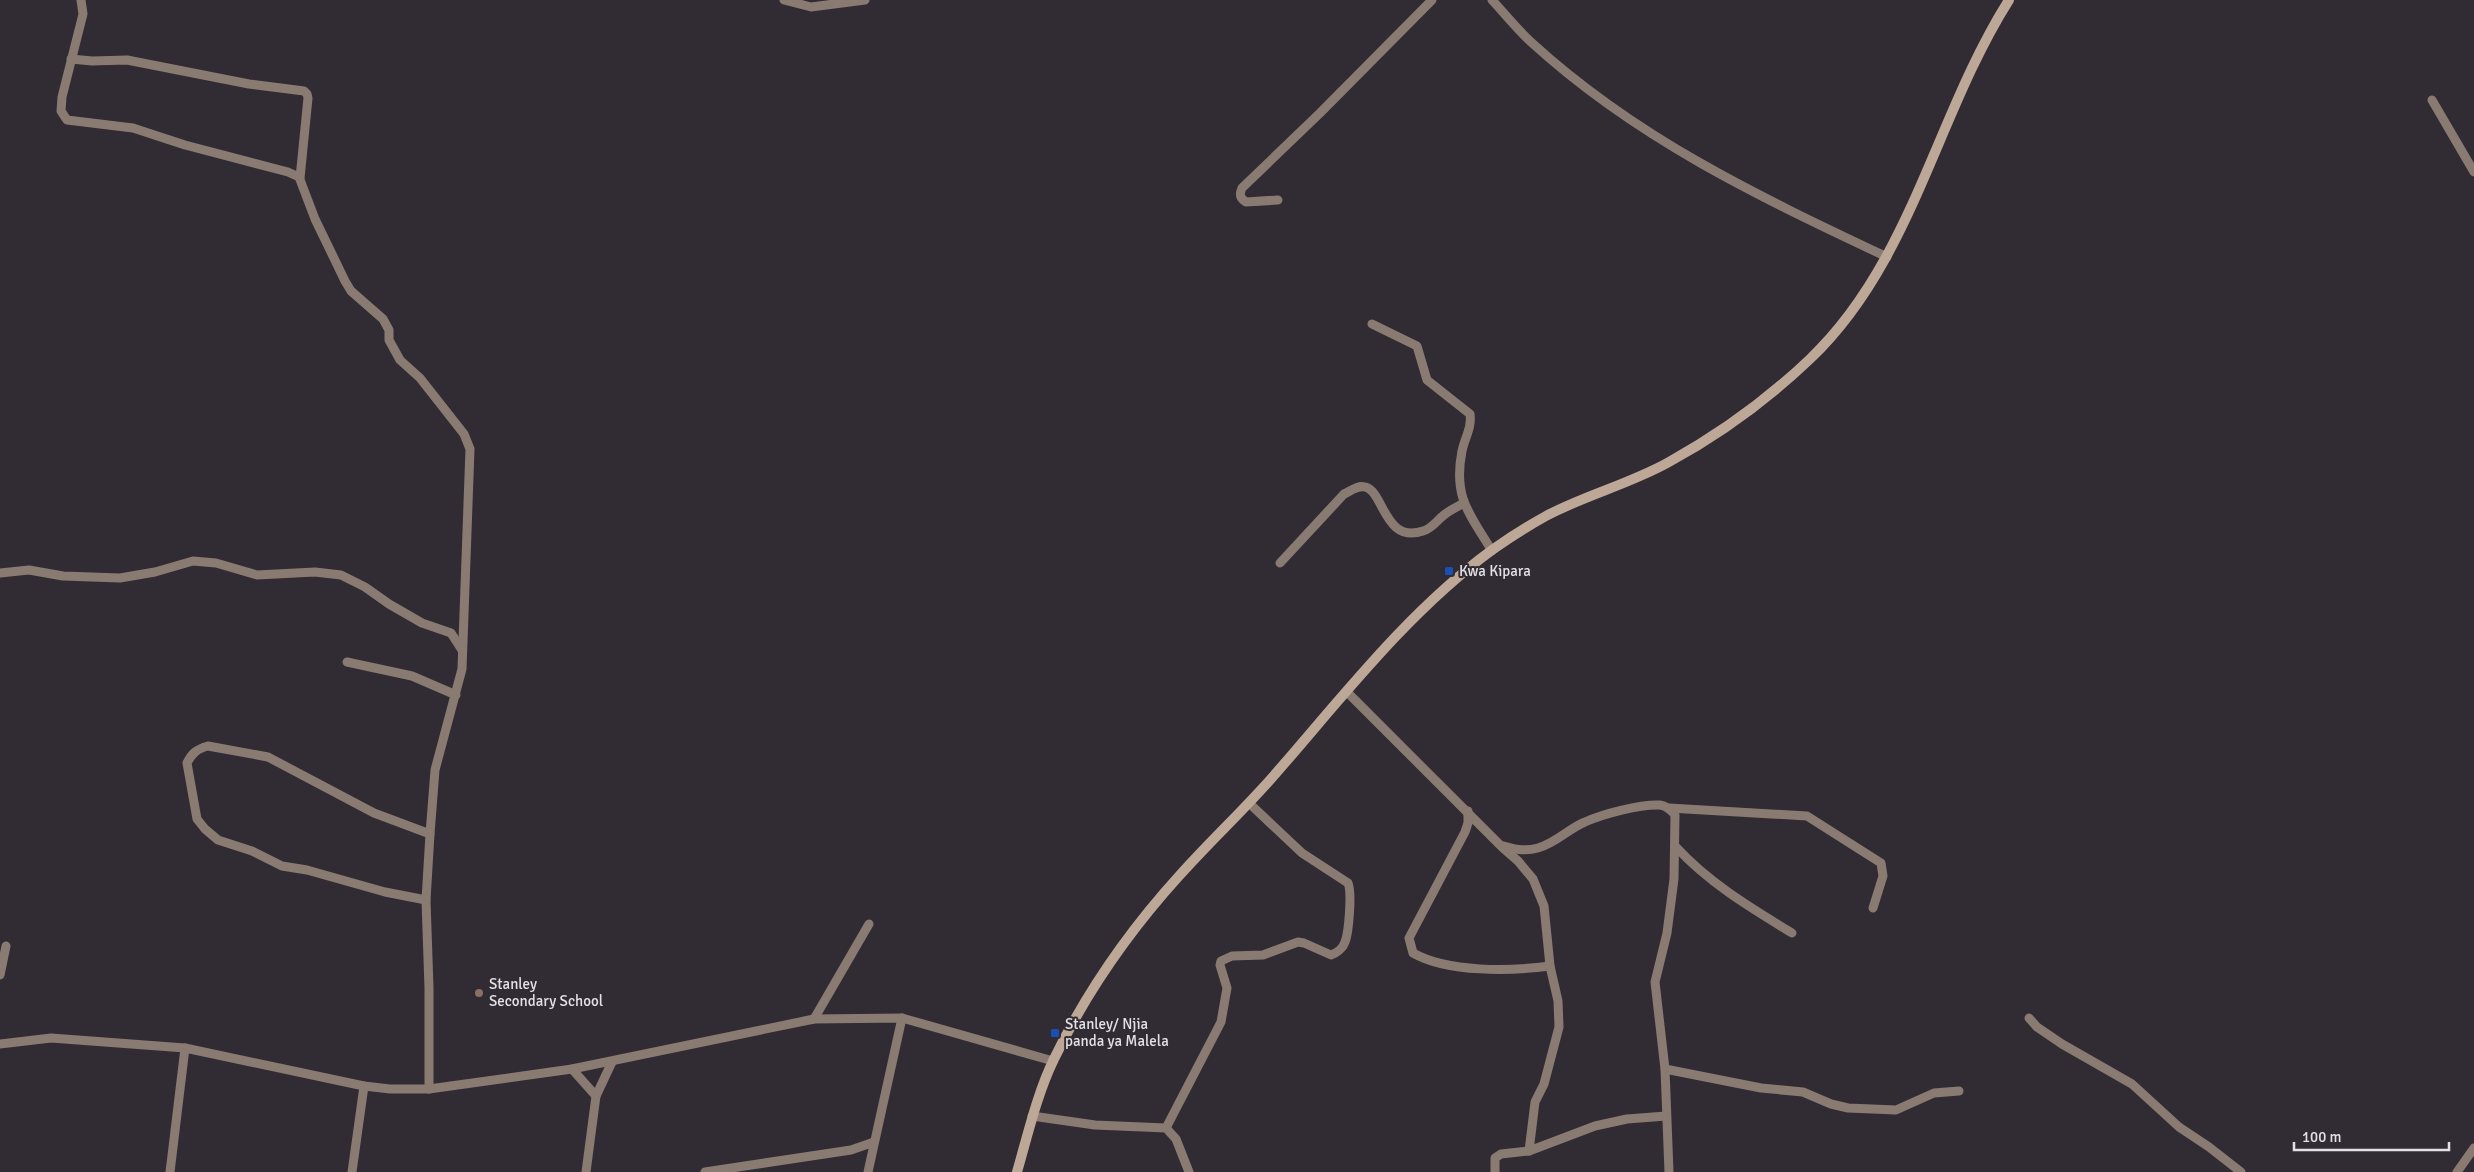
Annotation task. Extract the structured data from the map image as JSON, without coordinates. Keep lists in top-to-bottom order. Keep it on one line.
{"places":{"transit":["Kwa Kipara","Stanley/ Njia panda ya Malela"],"other":["Stanley Secondary School"]},"scale_bar":"100 m"}
